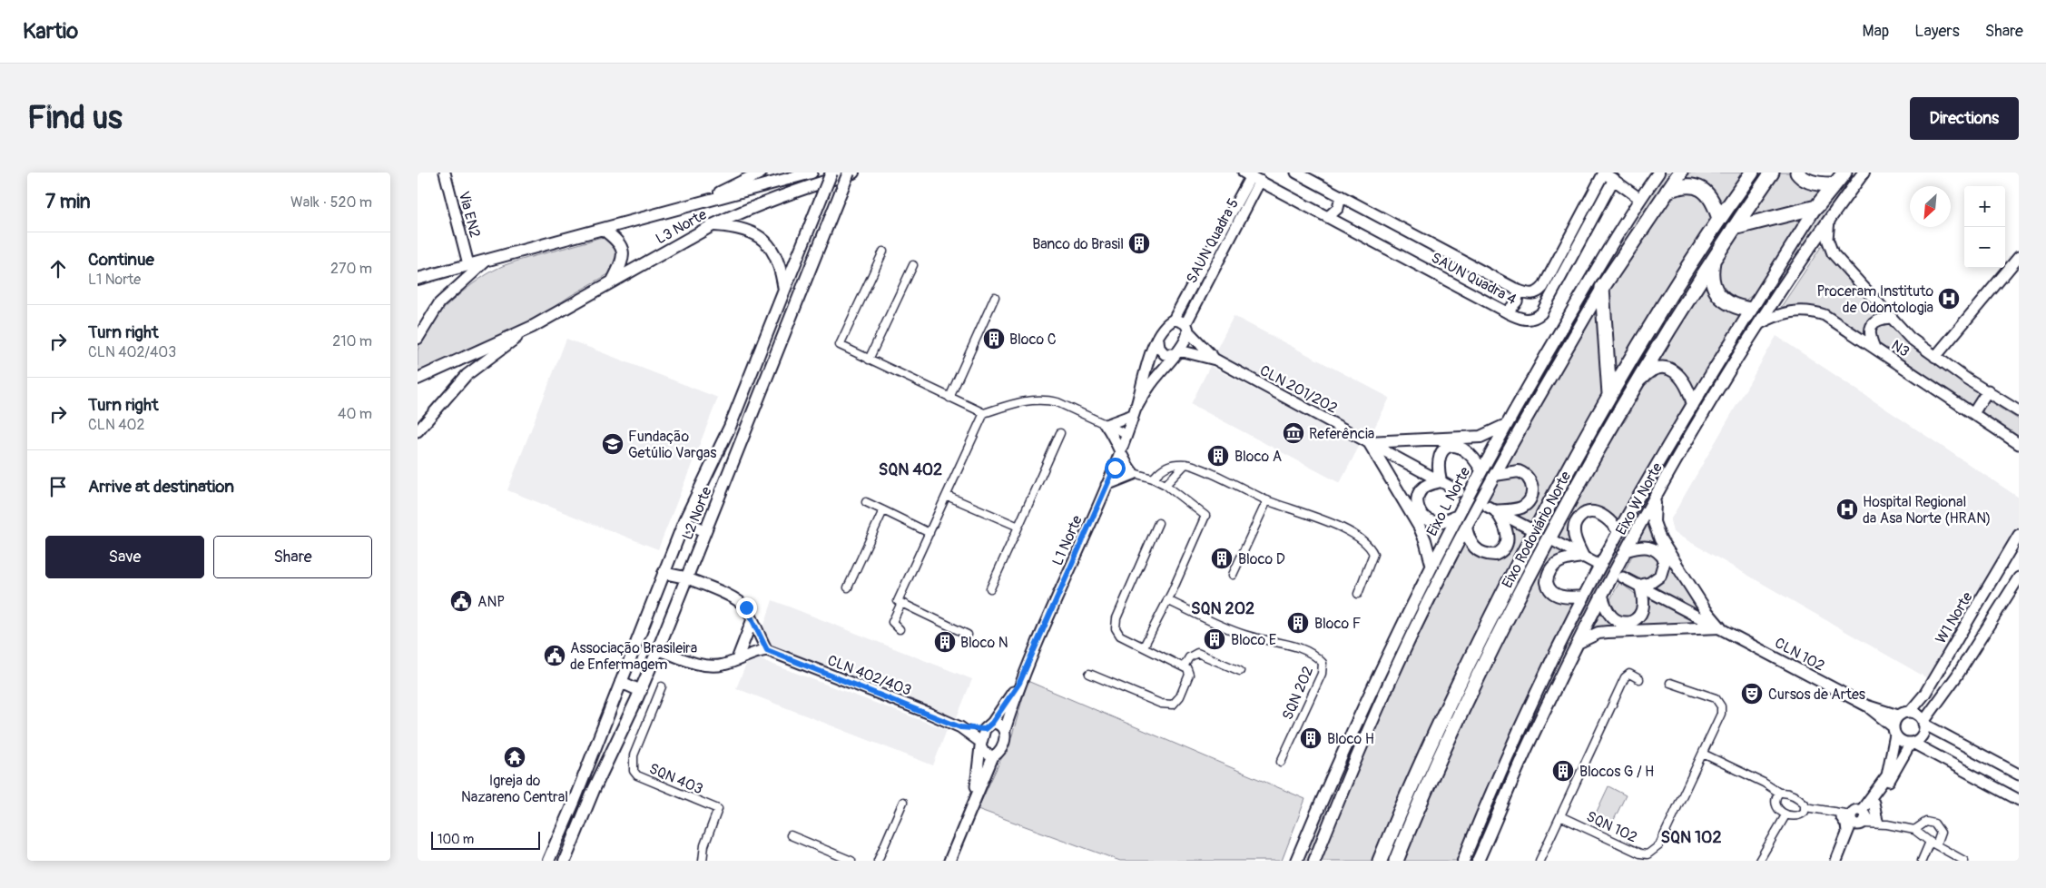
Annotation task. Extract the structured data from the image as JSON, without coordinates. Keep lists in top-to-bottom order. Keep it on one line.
{"streets":{"highway":["Eixo Rodoviário Norte"],"main road":["L3 Norte","Eixo W Norte","Eixo L Norte","L2 Norte"],"street":["Via EN2","SAUN Quadra 5","SAUN Quadra 4","N3","CLN 201/202","L1 Norte","W1 Norte","CLN 102","CLN 402/403","SQN 202","SQN 403","SQN 102"]},"crossings":[["Via EN2","L3 Norte"],["SAUN Quadra 5","SAUN Quadra 4"],["SAUN Quadra 5","CLN 201/202"],["SAUN Quadra 5","L1 Norte"],["N3","Eixo W Norte"],["CLN 201/202","L1 Norte"],["L1 Norte","CLN 402/403"],["W1 Norte","CLN 102"]],"districts":["SQN 402","SQN 202","SQN 102"],"places":{"building":["Banco do Brasil","Bloco C","Bloco A","Bloco D","Bloco F","Bloco E","Bloco N","Bloco H","Blocos G / H"],"hospital":["Proceram Instituto de Odontologia","Hospital Regional da Asa Norte (HRAN)"],"museum":["Referência"],"school or university":["Fundação Getúlio Vargas"],"public building":["ANP","Associação Brasileira de Enfermagem"],"theatre":["Cursos de Artes"],"temple":["Igreja do Nazareno Central"]},"scale_bar":"100 m","north":"bottom left","page":{"header":"Kartio","nav":["Map","Layers","Share"],"buttons":["Directions",["Save","Share"]],"title":"Find us","heading":["7 min","Walk · 520 m"],"map_buttons":["+","−"],"list":[["Continue","L1 Norte","270 m"],["Turn right","CLN 402/403","210 m"],["Turn right","CLN 402","40 m"],"Arrive at destination"],"scale":"100 m"}}
